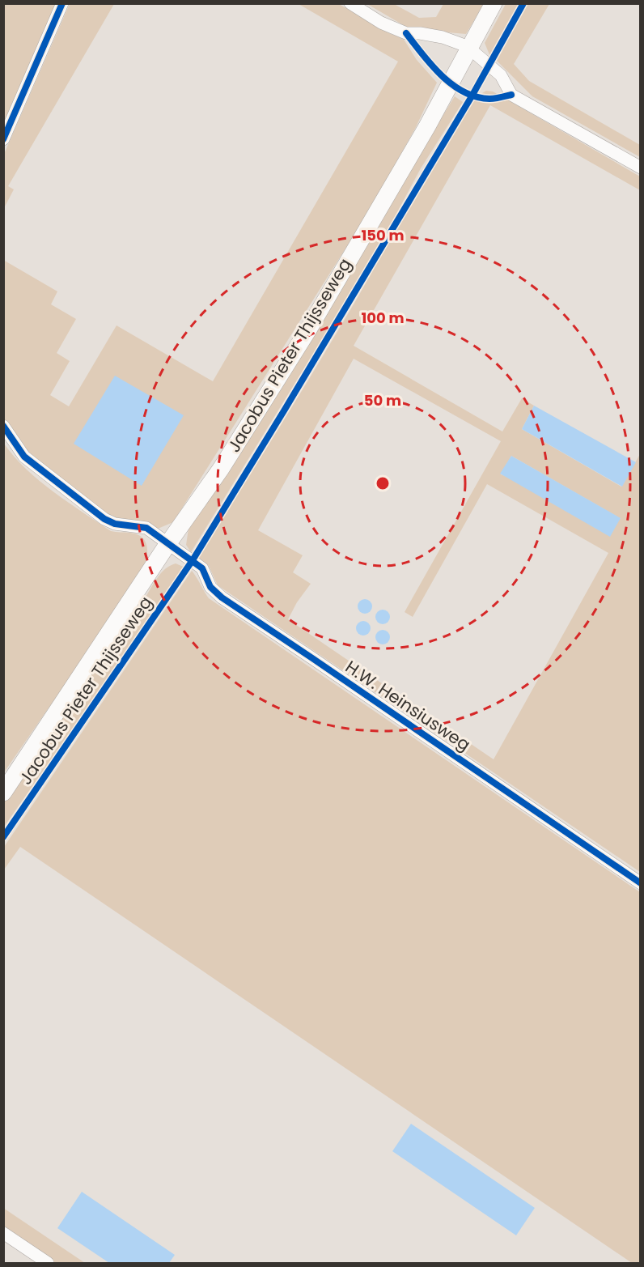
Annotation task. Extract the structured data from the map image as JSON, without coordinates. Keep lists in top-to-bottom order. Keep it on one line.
{"streets":{"street":["Jacobus Pieter Thijsseweg","H.W. Heinsiusweg"]},"crossings":[["Jacobus Pieter Thijsseweg","H.W. Heinsiusweg"]],"rings":["150 m","100 m","50 m"]}
